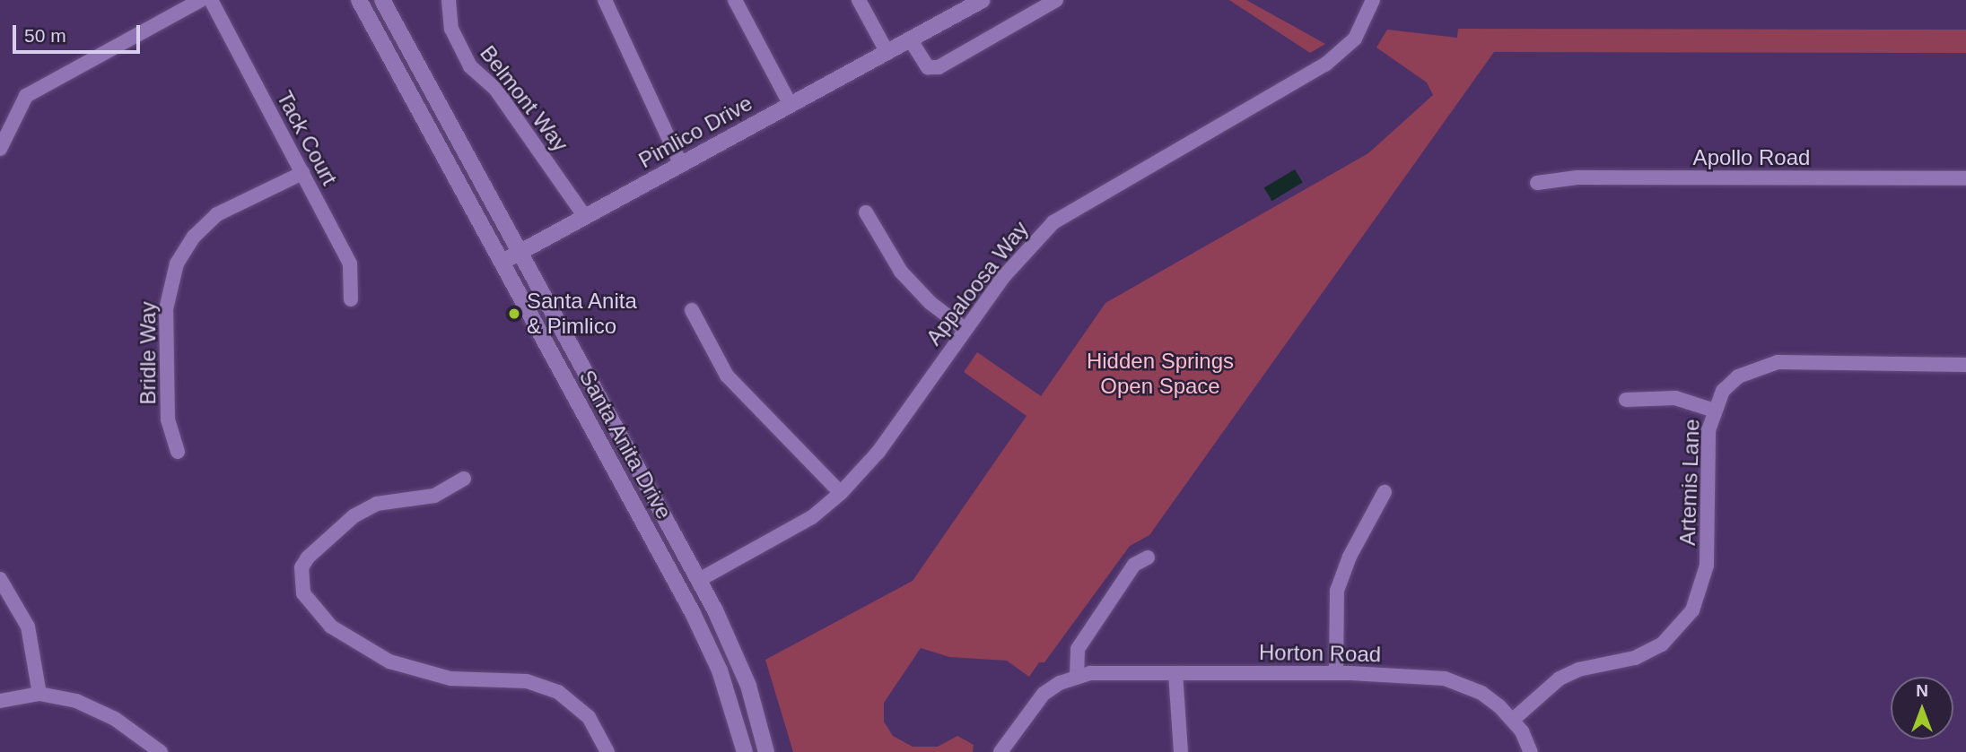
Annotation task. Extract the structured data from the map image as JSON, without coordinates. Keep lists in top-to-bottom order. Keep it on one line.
{"streets":{"main road":["Pimlico Drive","Santa Anita Drive"],"street":["Belmont Way","Tack Court","Apollo Road","Appaloosa Way","Bridle Way","Artemis Lane","Horton Road"]},"crossings":[["Belmont Way","Pimlico Drive"],["Pimlico Drive","Santa Anita Drive"],["Tack Court","Bridle Way"],["Appaloosa Way","Santa Anita Drive"],["Artemis Lane","Horton Road"]],"parks":["Hidden Springs Open Space"],"places":["Santa Anita & Pimlico"],"scale_bar":"50 m","north":"top"}
